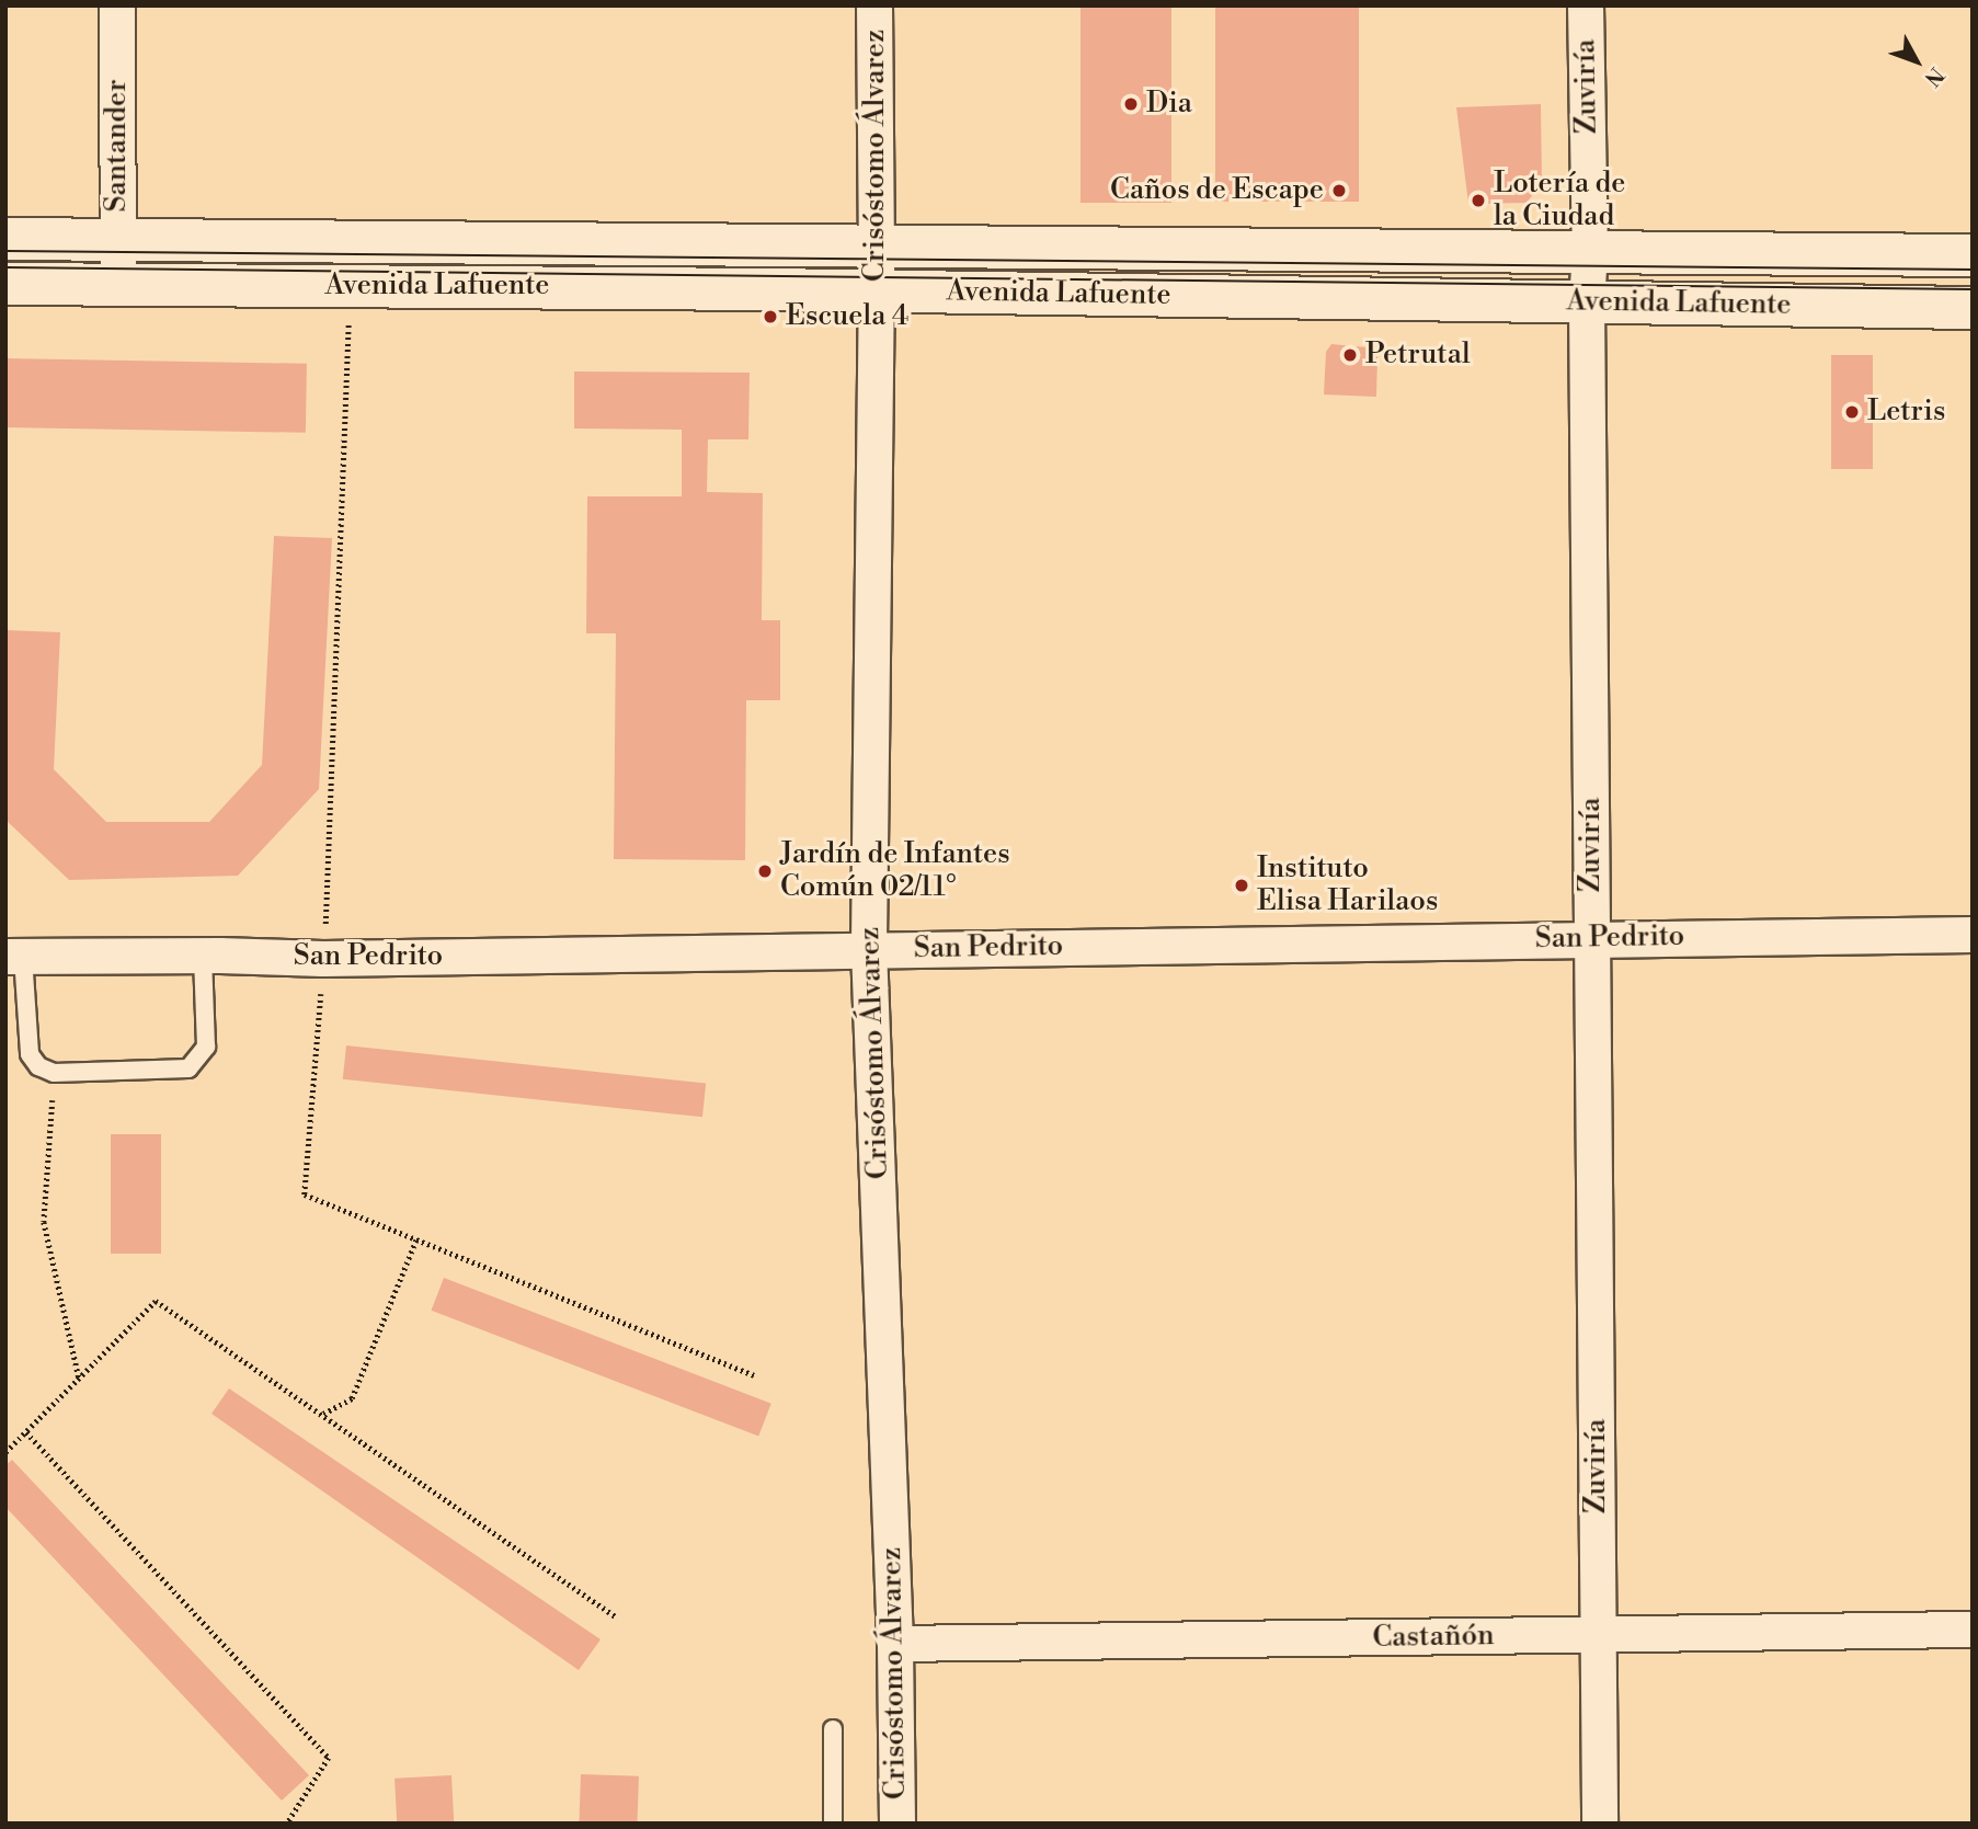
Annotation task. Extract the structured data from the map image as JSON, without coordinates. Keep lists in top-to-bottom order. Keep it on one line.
{"streets":{"main road":["Avenida Lafuente"],"street":["Zuviría","Santander","Crisóstomo Álvarez","San Pedrito","Castañón"]},"crossings":[["Zuviría","Avenida Lafuente"],["Zuviría","San Pedrito"],["Zuviría","Castañón"],["Santander","Avenida Lafuente"],["Crisóstomo Álvarez","Avenida Lafuente"],["Crisóstomo Álvarez","San Pedrito"],["Crisóstomo Álvarez","Castañón"]],"places":["Dia","Caños de Escape","Lotería de la Ciudad","Escuela 4","Petrutal","Letris","Jardín de Infantes Común 02/11°","Instituto Elisa Harilaos"],"north":"bottom right"}
